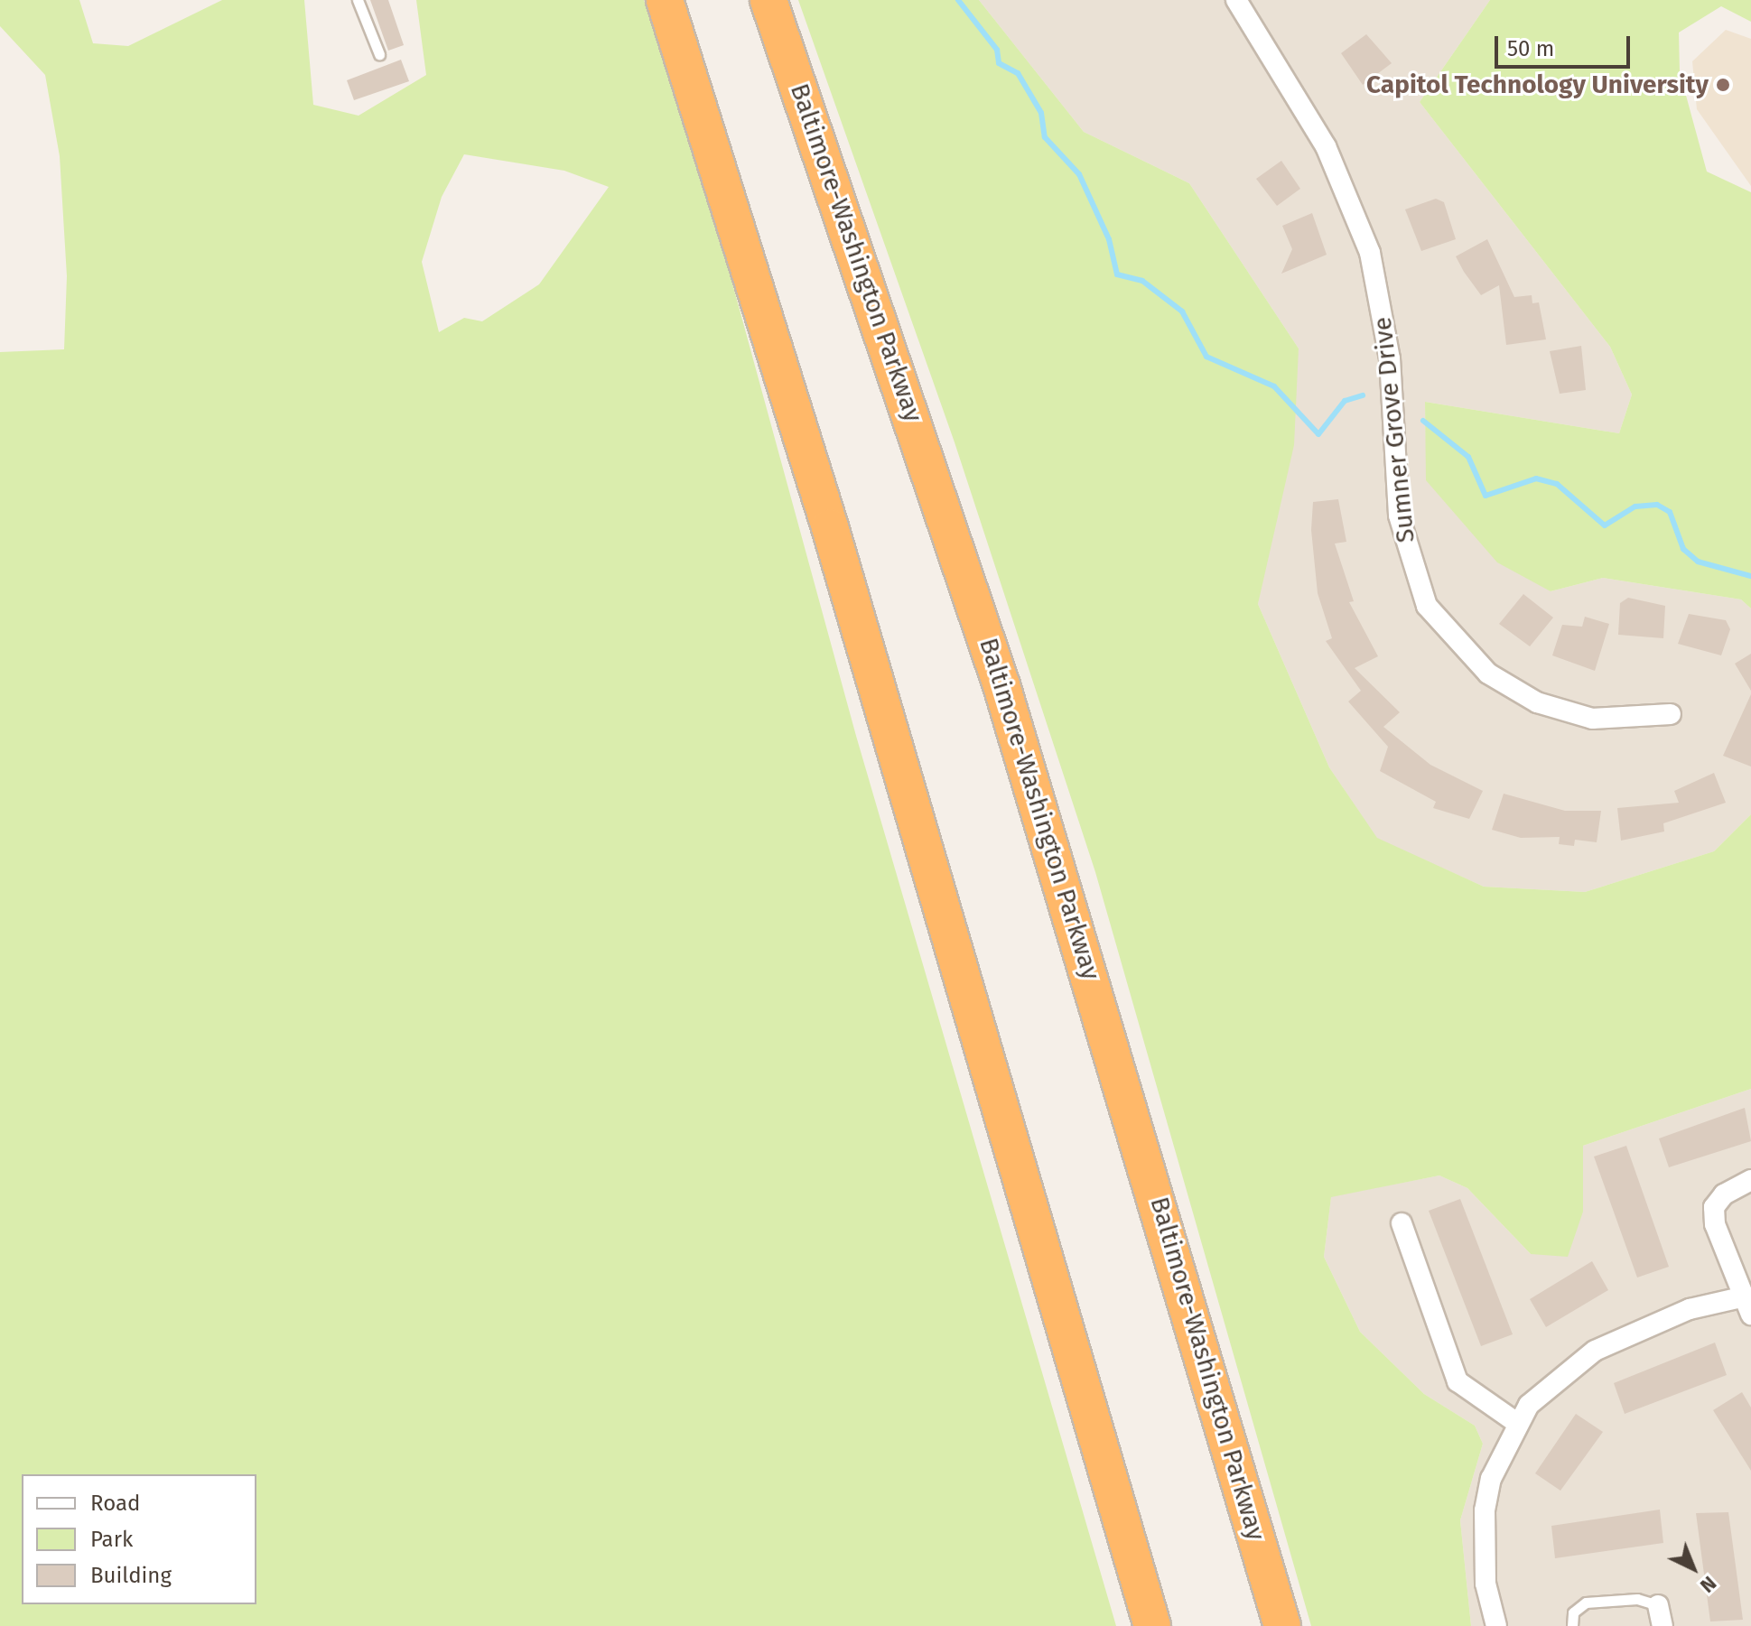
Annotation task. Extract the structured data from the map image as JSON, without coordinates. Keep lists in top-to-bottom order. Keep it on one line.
{"streets":{"highway":["Baltimore-Washington Parkway"],"street":["Sumner Grove Drive"]},"places":["Capitol Technology University"],"legend":["Road","Park","Building"],"scale_bar":"50 m","north":"bottom right"}
